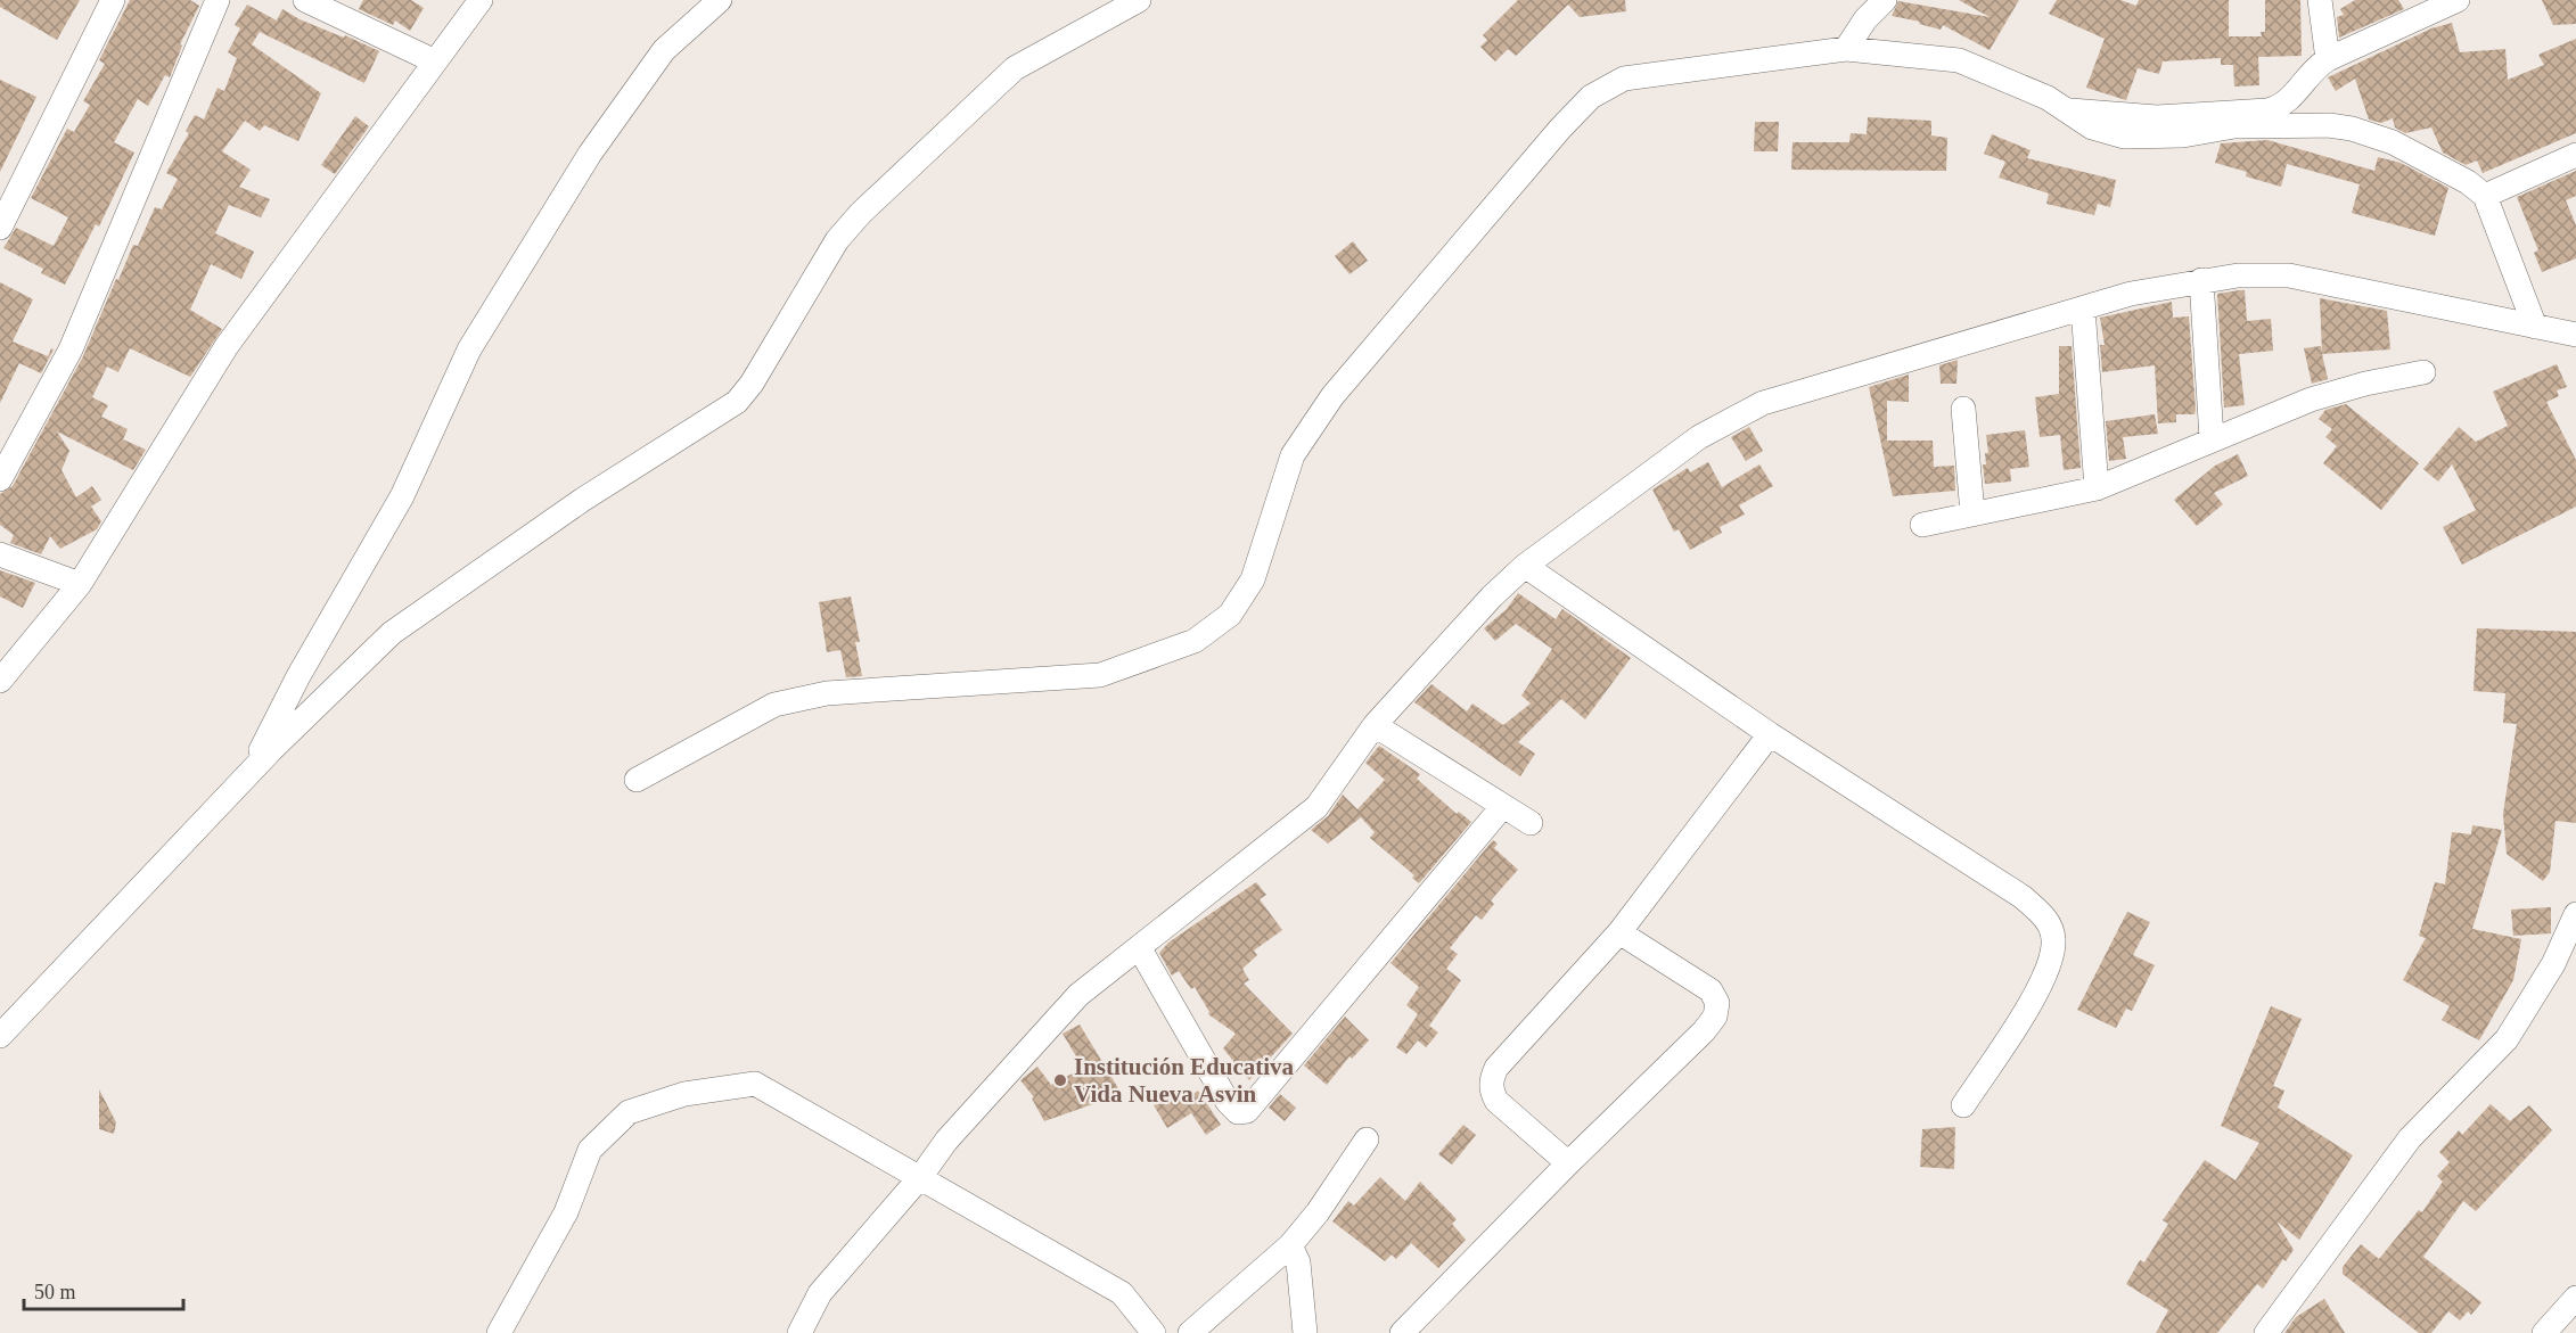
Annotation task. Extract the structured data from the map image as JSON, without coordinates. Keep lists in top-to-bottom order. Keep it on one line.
{"places":["Institución Educativa Vida Nueva Asvin"],"scale_bar":"50 m"}
